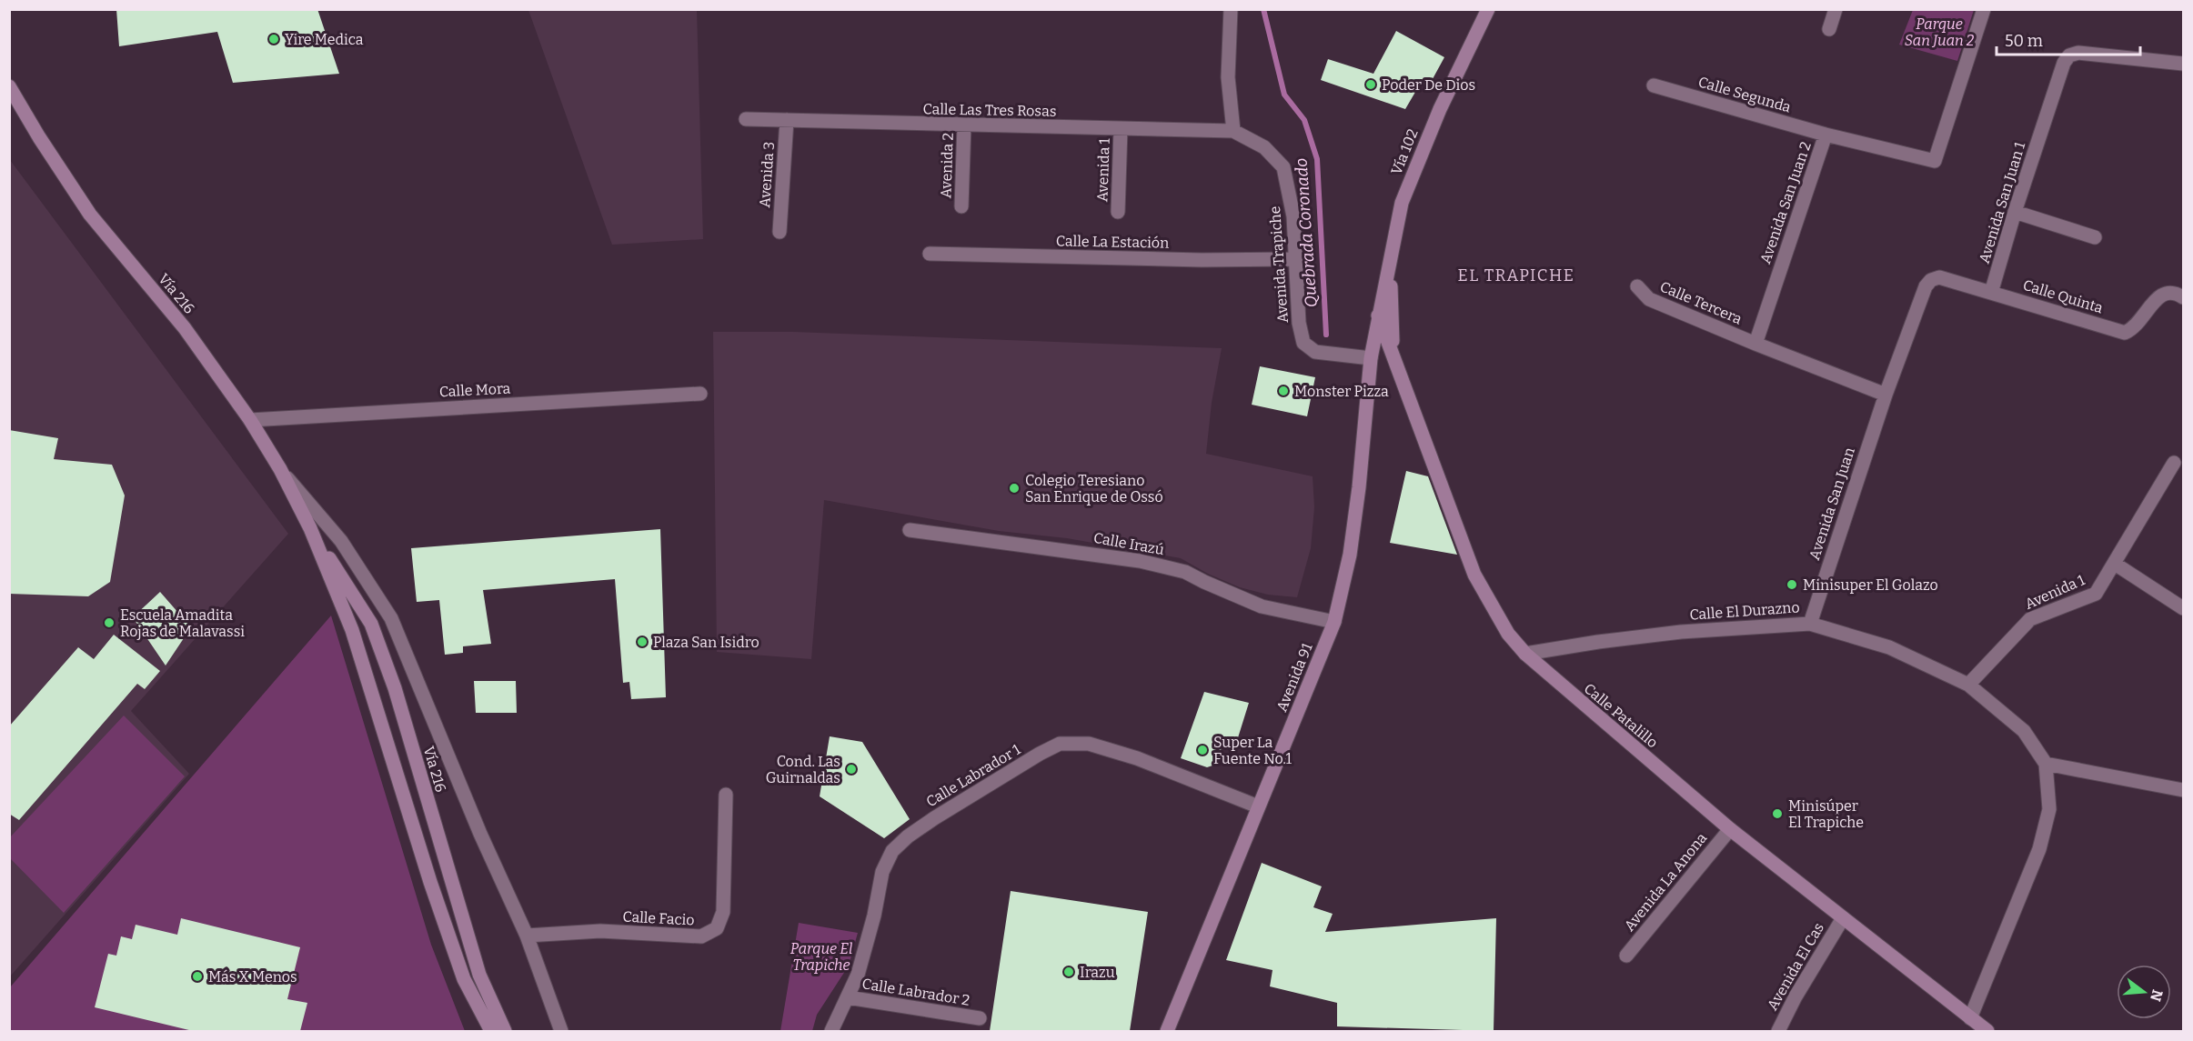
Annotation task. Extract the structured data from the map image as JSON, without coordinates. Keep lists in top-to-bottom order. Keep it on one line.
{"streets":{"main road":["Vía 102","Vía 216","Avenida 91","Calle Patalillo"],"street":["Calle Segunda","Calle Las Tres Rosas","Avenida 2","Avenida 1","Avenida 3","Avenida San Juan 2","Avenida San Juan 1","Calle La Estación","Avenida Trapiche","Calle Quinta","Calle Tercera","Calle Mora","Avenida San Juan","Calle Irazú","Calle El Durazno","Calle Labrador 1","Avenida La Anona","Calle Facio","Avenida El Cas","Calle Labrador 2"]},"crossings":[["Calle Segunda","Avenida San Juan 2"],["Calle Las Tres Rosas","Avenida 2"],["Calle Las Tres Rosas","Avenida 1"],["Calle Las Tres Rosas","Avenida 3"],["Calle Las Tres Rosas","Avenida Trapiche"],["Vía 102","Avenida 91"],["Vía 102","Calle Patalillo"],["Avenida 1","Calle El Durazno"],["Avenida San Juan 2","Calle Tercera"],["Avenida San Juan 1","Calle Quinta"],["Calle La Estación","Avenida Trapiche"],["Avenida Trapiche","Avenida 91"],["Vía 216","Calle Mora"],["Avenida San Juan","Calle El Durazno"],["Calle Irazú","Avenida 91"],["Calle El Durazno","Calle Patalillo"],["Avenida 91","Calle Patalillo"],["Avenida 91","Calle Labrador 1"],["Calle Patalillo","Avenida La Anona"],["Calle Patalillo","Avenida El Cas"],["Calle Labrador 1","Calle Labrador 2"]],"districts":["EL TRAPICHE"],"water":["Quebrada Coronado"],"parks":["Parque San Juan 2","Parque El Trapiche"],"places":["Yire Medica","Poder De Dios","Monster Pizza","Colegio Teresiano San Enrique de Ossó","Minisuper El Golazo","Escuela Amadita Rojas de Malavassi","Plaza San Isidro","Super La Fuente No.1","Cond. Las Guirnaldas","Minisúper El Trapiche","Irazu","Más X Menos"],"scale_bar":"50 m","north":"right"}
